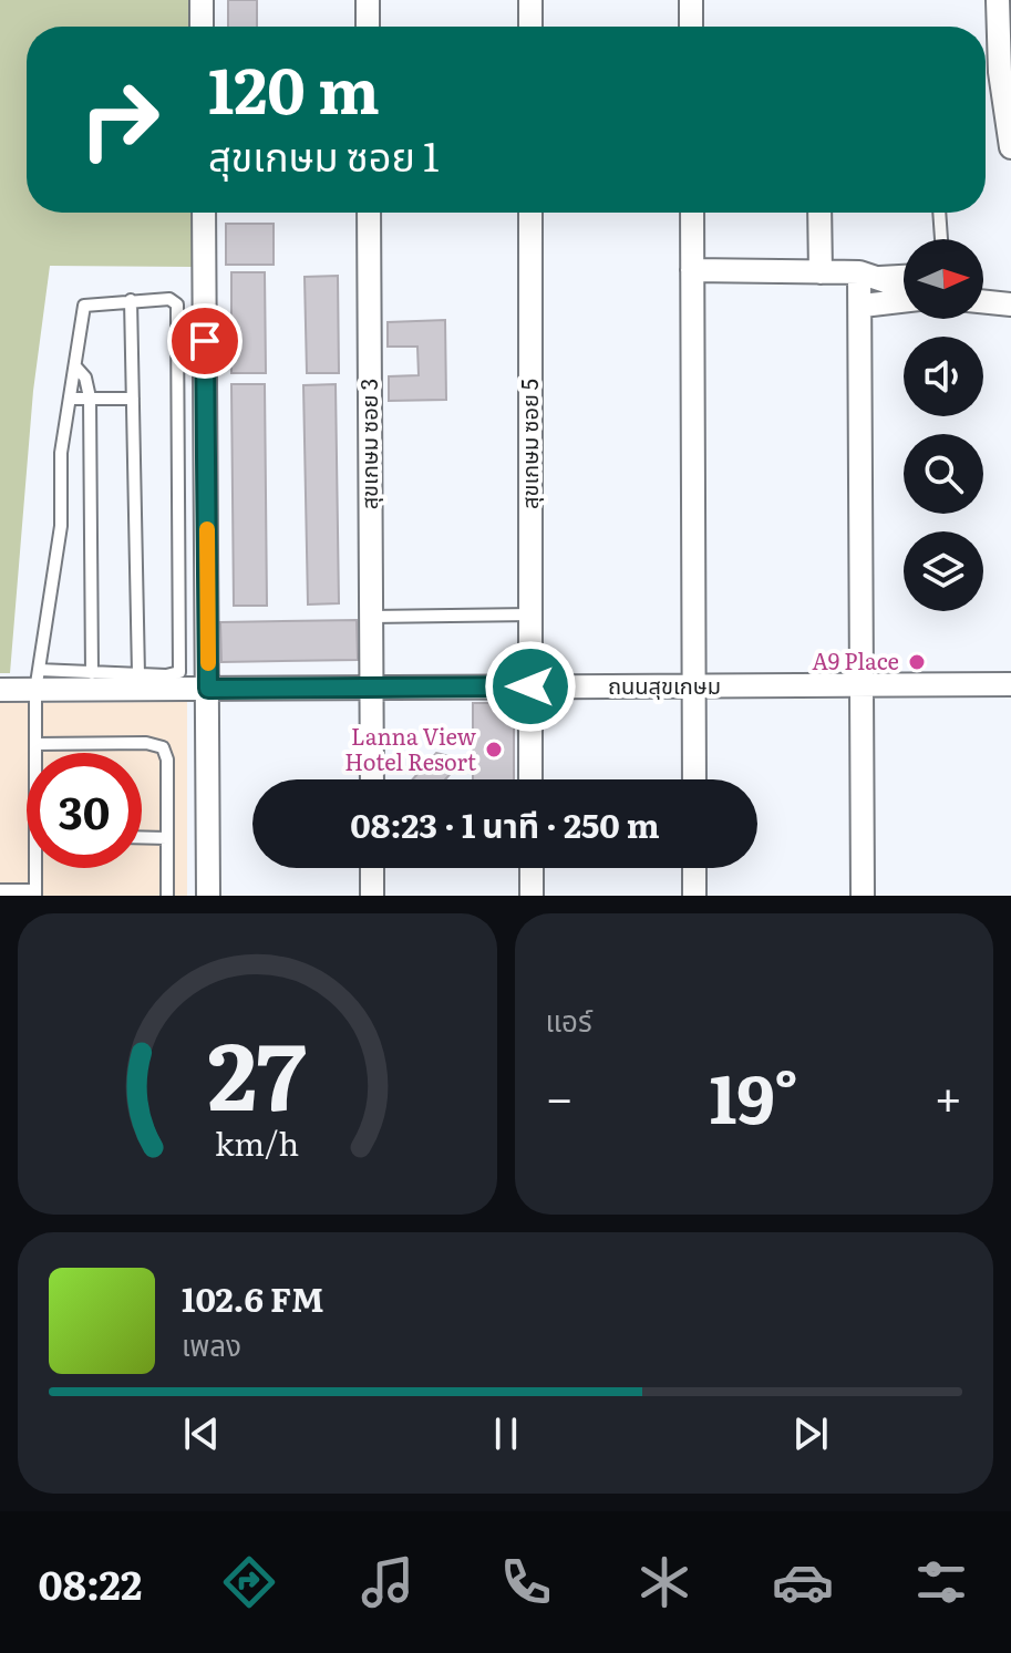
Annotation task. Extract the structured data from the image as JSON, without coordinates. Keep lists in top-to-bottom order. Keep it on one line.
{"streets":{"street":["สุขเกษม ซอย 3","สุขเกษม ซอย 5","ถนนสุขเกษม"]},"crossings":[["สุขเกษม ซอย 3","ถนนสุขเกษม"],["สุขเกษม ซอย 5","ถนนสุขเกษม"]],"places":["A9 Place","Lanna View Hotel Resort"],"north":"right","page":{"turn":["120 m","สุขเกษม ซอย 1"],"limit":"30","trip":"08:23 · 1 นาที · 250 m","tile":"แอร์","heat":["−","19°","+"],"song":["102.6 FM","เพลง"],"tabs":"08:22","gauge":["27","km/h"]}}
